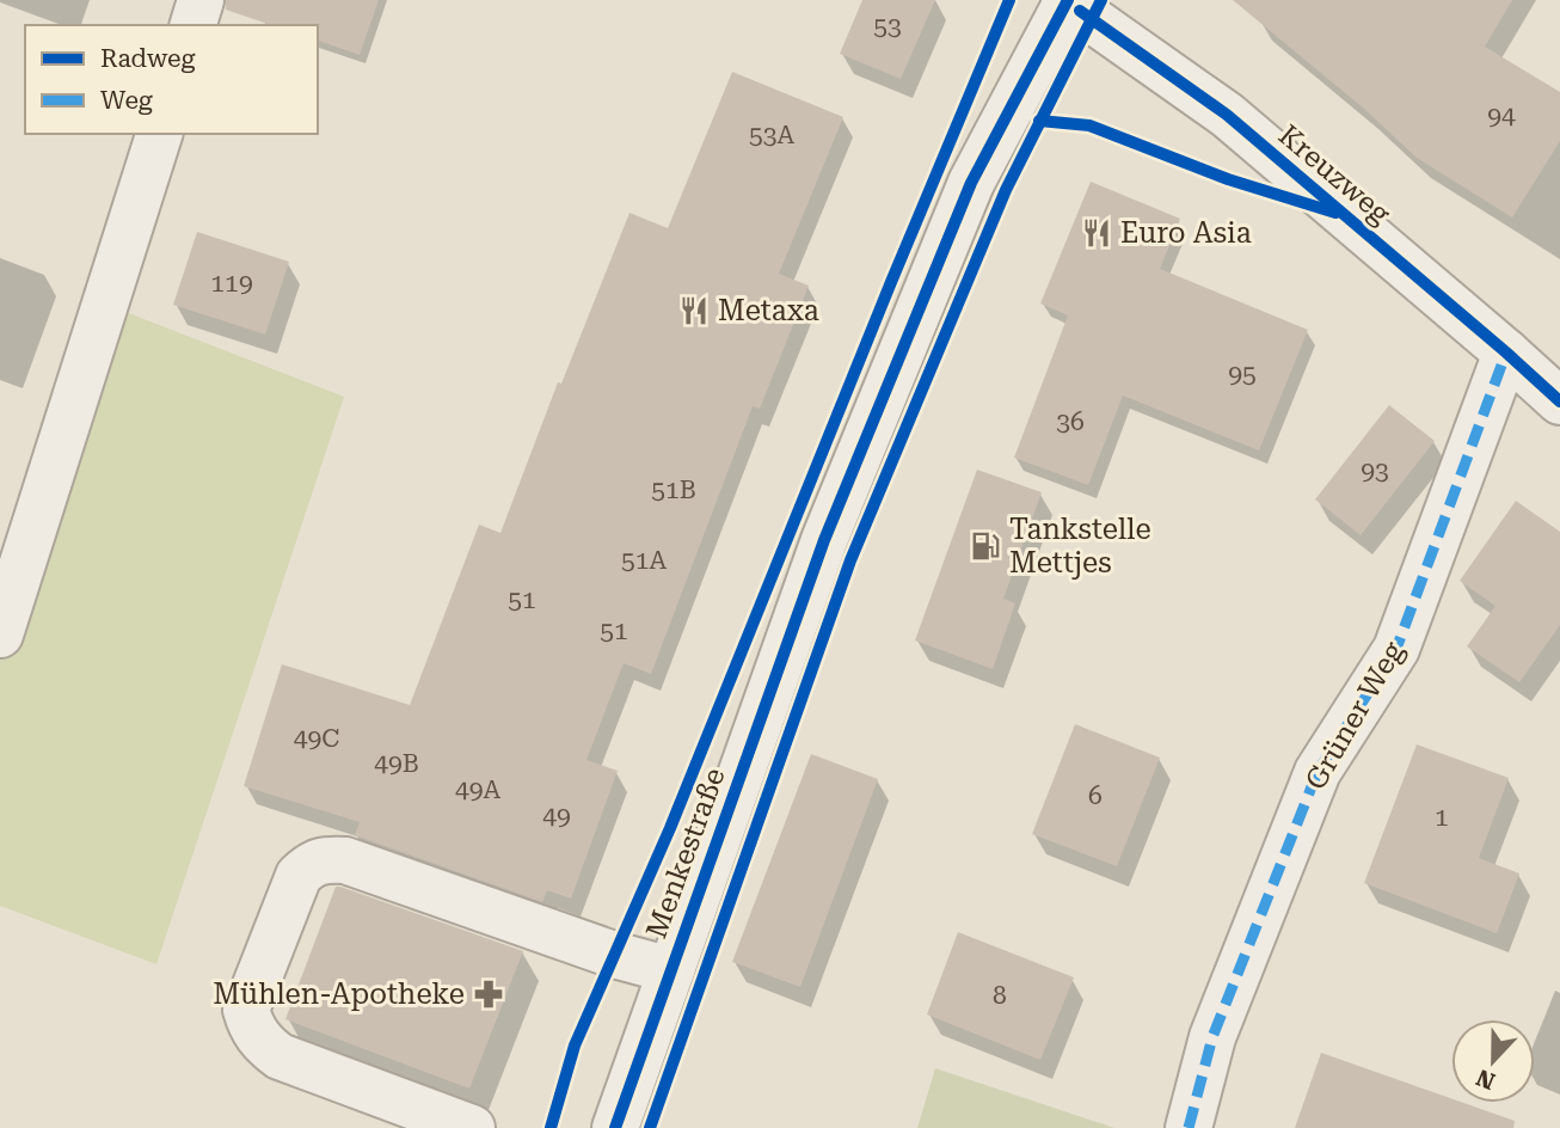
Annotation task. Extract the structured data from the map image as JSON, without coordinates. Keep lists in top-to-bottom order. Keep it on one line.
{"streets":{"street":["Kreuzweg","Grüner Weg","Menkestraße"]},"crossings":[["Kreuzweg","Grüner Weg"],["Kreuzweg","Menkestraße"]],"places":{"restaurant":["Euro Asia","Metaxa"],"fuel station":["Tankstelle Mettjes"],"pharmacy":["Mühlen-Apotheke"]},"house_numbers":["53","94","53A","119","95","36","93","51B","51A","51","51","49C","49B","49A","6","49","1","8"],"legend":["Radweg","Weg"],"north":"bottom"}
